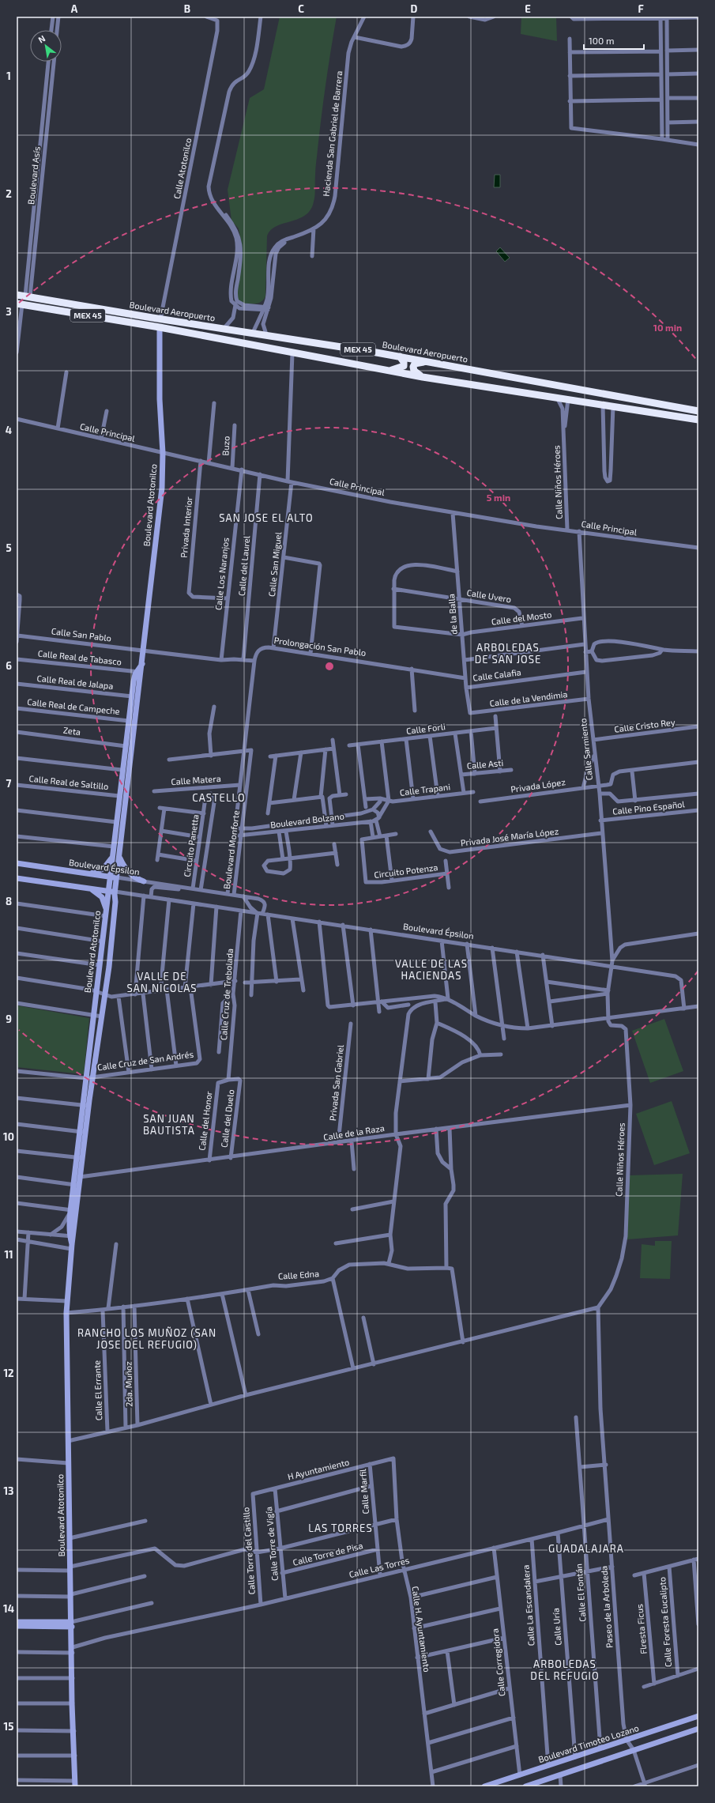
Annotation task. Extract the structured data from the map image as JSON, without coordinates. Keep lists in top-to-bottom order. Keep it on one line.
{"streets":{"highway":["Boulevard Aeropuerto","MEX 45"],"street":["Hacienda San Gabriel de Barrera","Calle Atotonilco","Boulevard Asís","Calle Principal","Buzo","Calle Niños Héroes","Boulevard Atotonilco","Privada Interior","Calle San Miguel","Calle del Laurel","Calle Los Naranjos","Calle Uvero","de la Balla","Calle del Mosto","Calle San Pablo","Prolongación San Pablo","Calle Real de Tabasco","Calle Calafia","Calle Real de Jalapa","Calle de la Vendimia","Calle Real de Campeche","Calle Cristo Rey","Calle Forli","Zeta","Calle Sarmiento","Calle Asti","Calle Matera","Calle Real de Saltillo","Privada López","Calle Trapani","Calle Pino Español","Boulevard Bolzano","Privada José María López","Circuito Panetta","Boulevard Monforte","Boulevard Épsilon","Circuito Potenza","Calle Cruz de Trebolada","Calle Cruz de San Andrés","Privada San Gabriel","Calle del Duelo","Calle del Honor","Calle de la Raza","Calle Edna","2da. Muñoz","Calle El Errante","H Ayuntamiento","Calle Marfil","Calle Torre de Vigía","Calle Torre del Castillo","Calle Torre de Pisa","Calle Las Torres","Calle El Fontán","Calle La Escandalera","Paseo de la Arboleda","Calle Foresta Eucalipto","Calle Uría","Calle H. Ayuntamiento","Flresta Ficus","Calle Corregidora","Boulevard Timoteo Lozano"]},"crossings":[["Calle Atotonilco","Boulevard Aeropuerto"],["Boulevard Asís","Boulevard Aeropuerto"],["Boulevard Aeropuerto","Calle Niños Héroes"],["Boulevard Aeropuerto","Boulevard Atotonilco"],["Boulevard Aeropuerto","Calle San Miguel"],["Calle Principal","Buzo"],["Calle Principal","Calle Niños Héroes"],["Calle Principal","Boulevard Atotonilco"],["Calle Principal","Privada Interior"],["Calle Principal","Calle San Miguel"],["Calle Principal","Calle del Laurel"],["Calle Principal","Calle Los Naranjos"],["Calle Principal","de la Balla"],["Calle Principal","Calle Sarmiento"],["Calle Niños Héroes","Calle de la Raza"],["Calle Niños Héroes","Paseo de la Arboleda"],["Boulevard Atotonilco","Calle San Pablo"],["Boulevard Atotonilco","Calle Real de Tabasco"],["Boulevard Atotonilco","Calle Real de Jalapa"],["Boulevard Atotonilco","Calle Real de Campeche"],["Boulevard Atotonilco","Zeta"],["Boulevard Atotonilco","Calle Real de Saltillo"],["Boulevard Atotonilco","Boulevard Épsilon"],["Boulevard Atotonilco","Calle Cruz de San Andrés"],["Boulevard Atotonilco","Calle de la Raza"],["Boulevard Atotonilco","Calle Edna"],["Boulevard Atotonilco","Calle Las Torres"],["Privada Interior","Calle Los Naranjos"],["Calle San Miguel","Prolongación San Pablo"],["Calle Uvero","de la Balla"],["Calle Uvero","Calle del Mosto"],["de la Balla","Calle del Mosto"],["de la Balla","Prolongación San Pablo"],["de la Balla","Calle Calafia"],["de la Balla","Calle de la Vendimia"],["Calle del Mosto","Calle Sarmiento"],["Prolongación San Pablo","Boulevard Monforte"],["Calle Calafia","Calle Sarmiento"],["Calle de la Vendimia","Calle Sarmiento"],["Calle Cristo Rey","Calle Sarmiento"],["Calle Sarmiento","Privada López"],["Calle Sarmiento","Calle Pino Español"],["Calle Sarmiento","Privada José María López"],["Calle Sarmiento","Boulevard Épsilon"],["Calle Matera","Boulevard Monforte"],["Boulevard Bolzano","Boulevard Monforte"],["Circuito Panetta","Boulevard Épsilon"],["Boulevard Monforte","Boulevard Épsilon"],["Boulevard Épsilon","Calle Cruz de Trebolada"],["Calle Cruz de Trebolada","Calle del Duelo"],["Calle Cruz de Trebolada","Calle del Honor"],["Privada San Gabriel","Calle de la Raza"],["Calle del Duelo","Calle del Honor"],["Calle del Duelo","Calle de la Raza"],["Calle del Honor","Calle de la Raza"],["Calle Edna","2da. Muñoz"],["Calle Edna","Calle El Errante"],["H Ayuntamiento","Calle Marfil"],["H Ayuntamiento","Calle Torre de Vigía"],["H Ayuntamiento","Calle Torre del Castillo"],["H Ayuntamiento","Calle H. Ayuntamiento"],["Calle Marfil","Calle Torre de Pisa"],["Calle Marfil","Calle Las Torres"],["Calle Torre de Vigía","Calle Torre de Pisa"],["Calle Torre de Vigía","Calle Las Torres"],["Calle Torre del Castillo","Calle Las Torres"],["Calle Las Torres","Calle El Fontán"],["Calle Las Torres","Calle La Escandalera"],["Calle Las Torres","Paseo de la Arboleda"],["Calle Las Torres","Calle Uría"],["Calle Las Torres","Calle H. Ayuntamiento"],["Calle Las Torres","Calle Corregidora"],["Calle El Fontán","Boulevard Timoteo Lozano"],["Calle La Escandalera","Boulevard Timoteo Lozano"],["Paseo de la Arboleda","Boulevard Timoteo Lozano"],["Calle Uría","Boulevard Timoteo Lozano"],["Calle Corregidora","Boulevard Timoteo Lozano"]],"districts":["SAN JOSE EL ALTO","ARBOLEDAS DE SAN JOSE","CASTELLO","VALLE DE LAS HACIENDAS","VALLE DE SAN NICOLAS","SAN JUAN BAUTISTA","RANCHO LOS MUÑOZ (SAN JOSE DEL REFUGIO)","LAS TORRES","GUADALAJARA","ARBOLEDAS DEL REFUGIO"],"scale_bar":"100 m","north":"top left","grid":{"columns":["A","B","C","D","E","F"],"rows":["1","2","3","4","5","6","7","8","9","10","11","12","13","14","15"]},"rings":["10 min","5 min"]}
